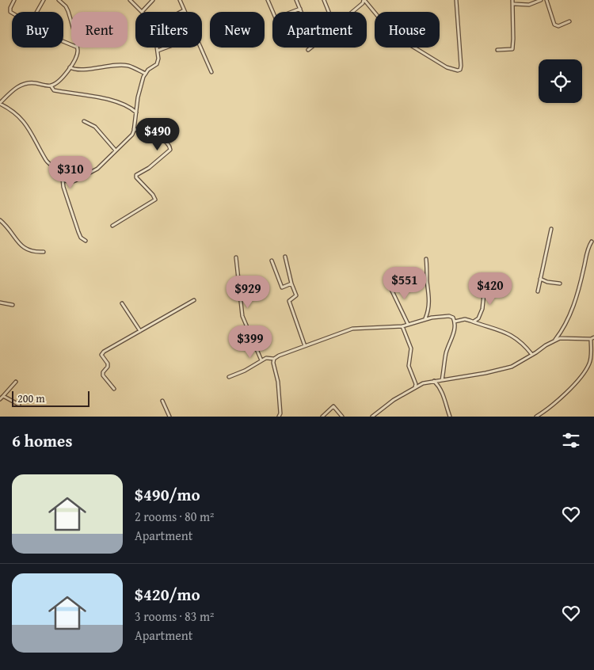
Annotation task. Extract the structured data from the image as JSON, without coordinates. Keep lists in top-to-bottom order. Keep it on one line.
{"scale_bar":"200 m","page":{"chip":["Buy","Rent","Filters","New","Apartment","House"],"price":["$490","$310","$551","$420","$929","$399"],"scale":"200 m","heading":"6 homes","list":[{"name":"$490/mo","note":"2 rooms · 80 m² · Apartment"},{"name":"$420/mo","note":"3 rooms · 83 m² · Apartment"}]}}
